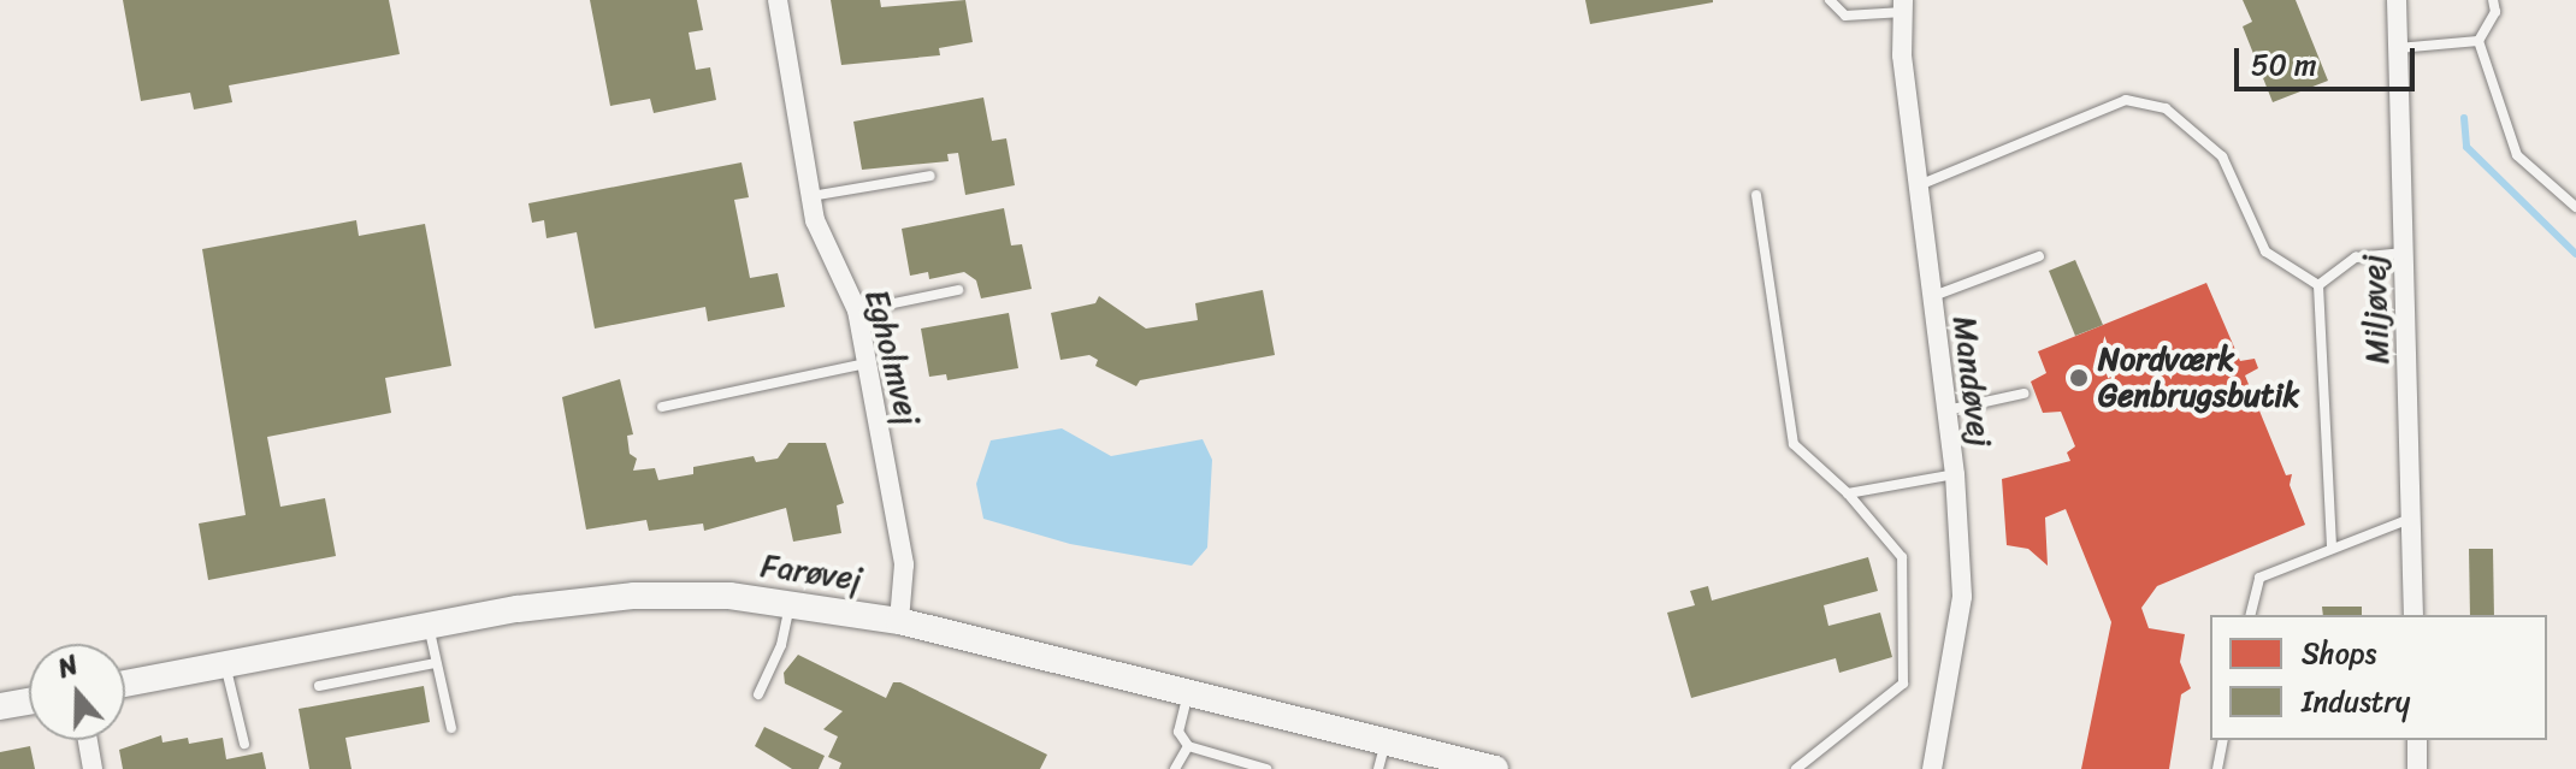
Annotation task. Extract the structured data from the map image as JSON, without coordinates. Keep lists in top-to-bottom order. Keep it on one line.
{"streets":{"street":["Miljøvej","Egholmvej","Mandøvej","Farøvej"]},"crossings":[["Egholmvej","Farøvej"]],"places":["Nordværk Genbrugsbutik"],"legend":["Shops","Industry"],"scale_bar":"50 m","north":"top"}
